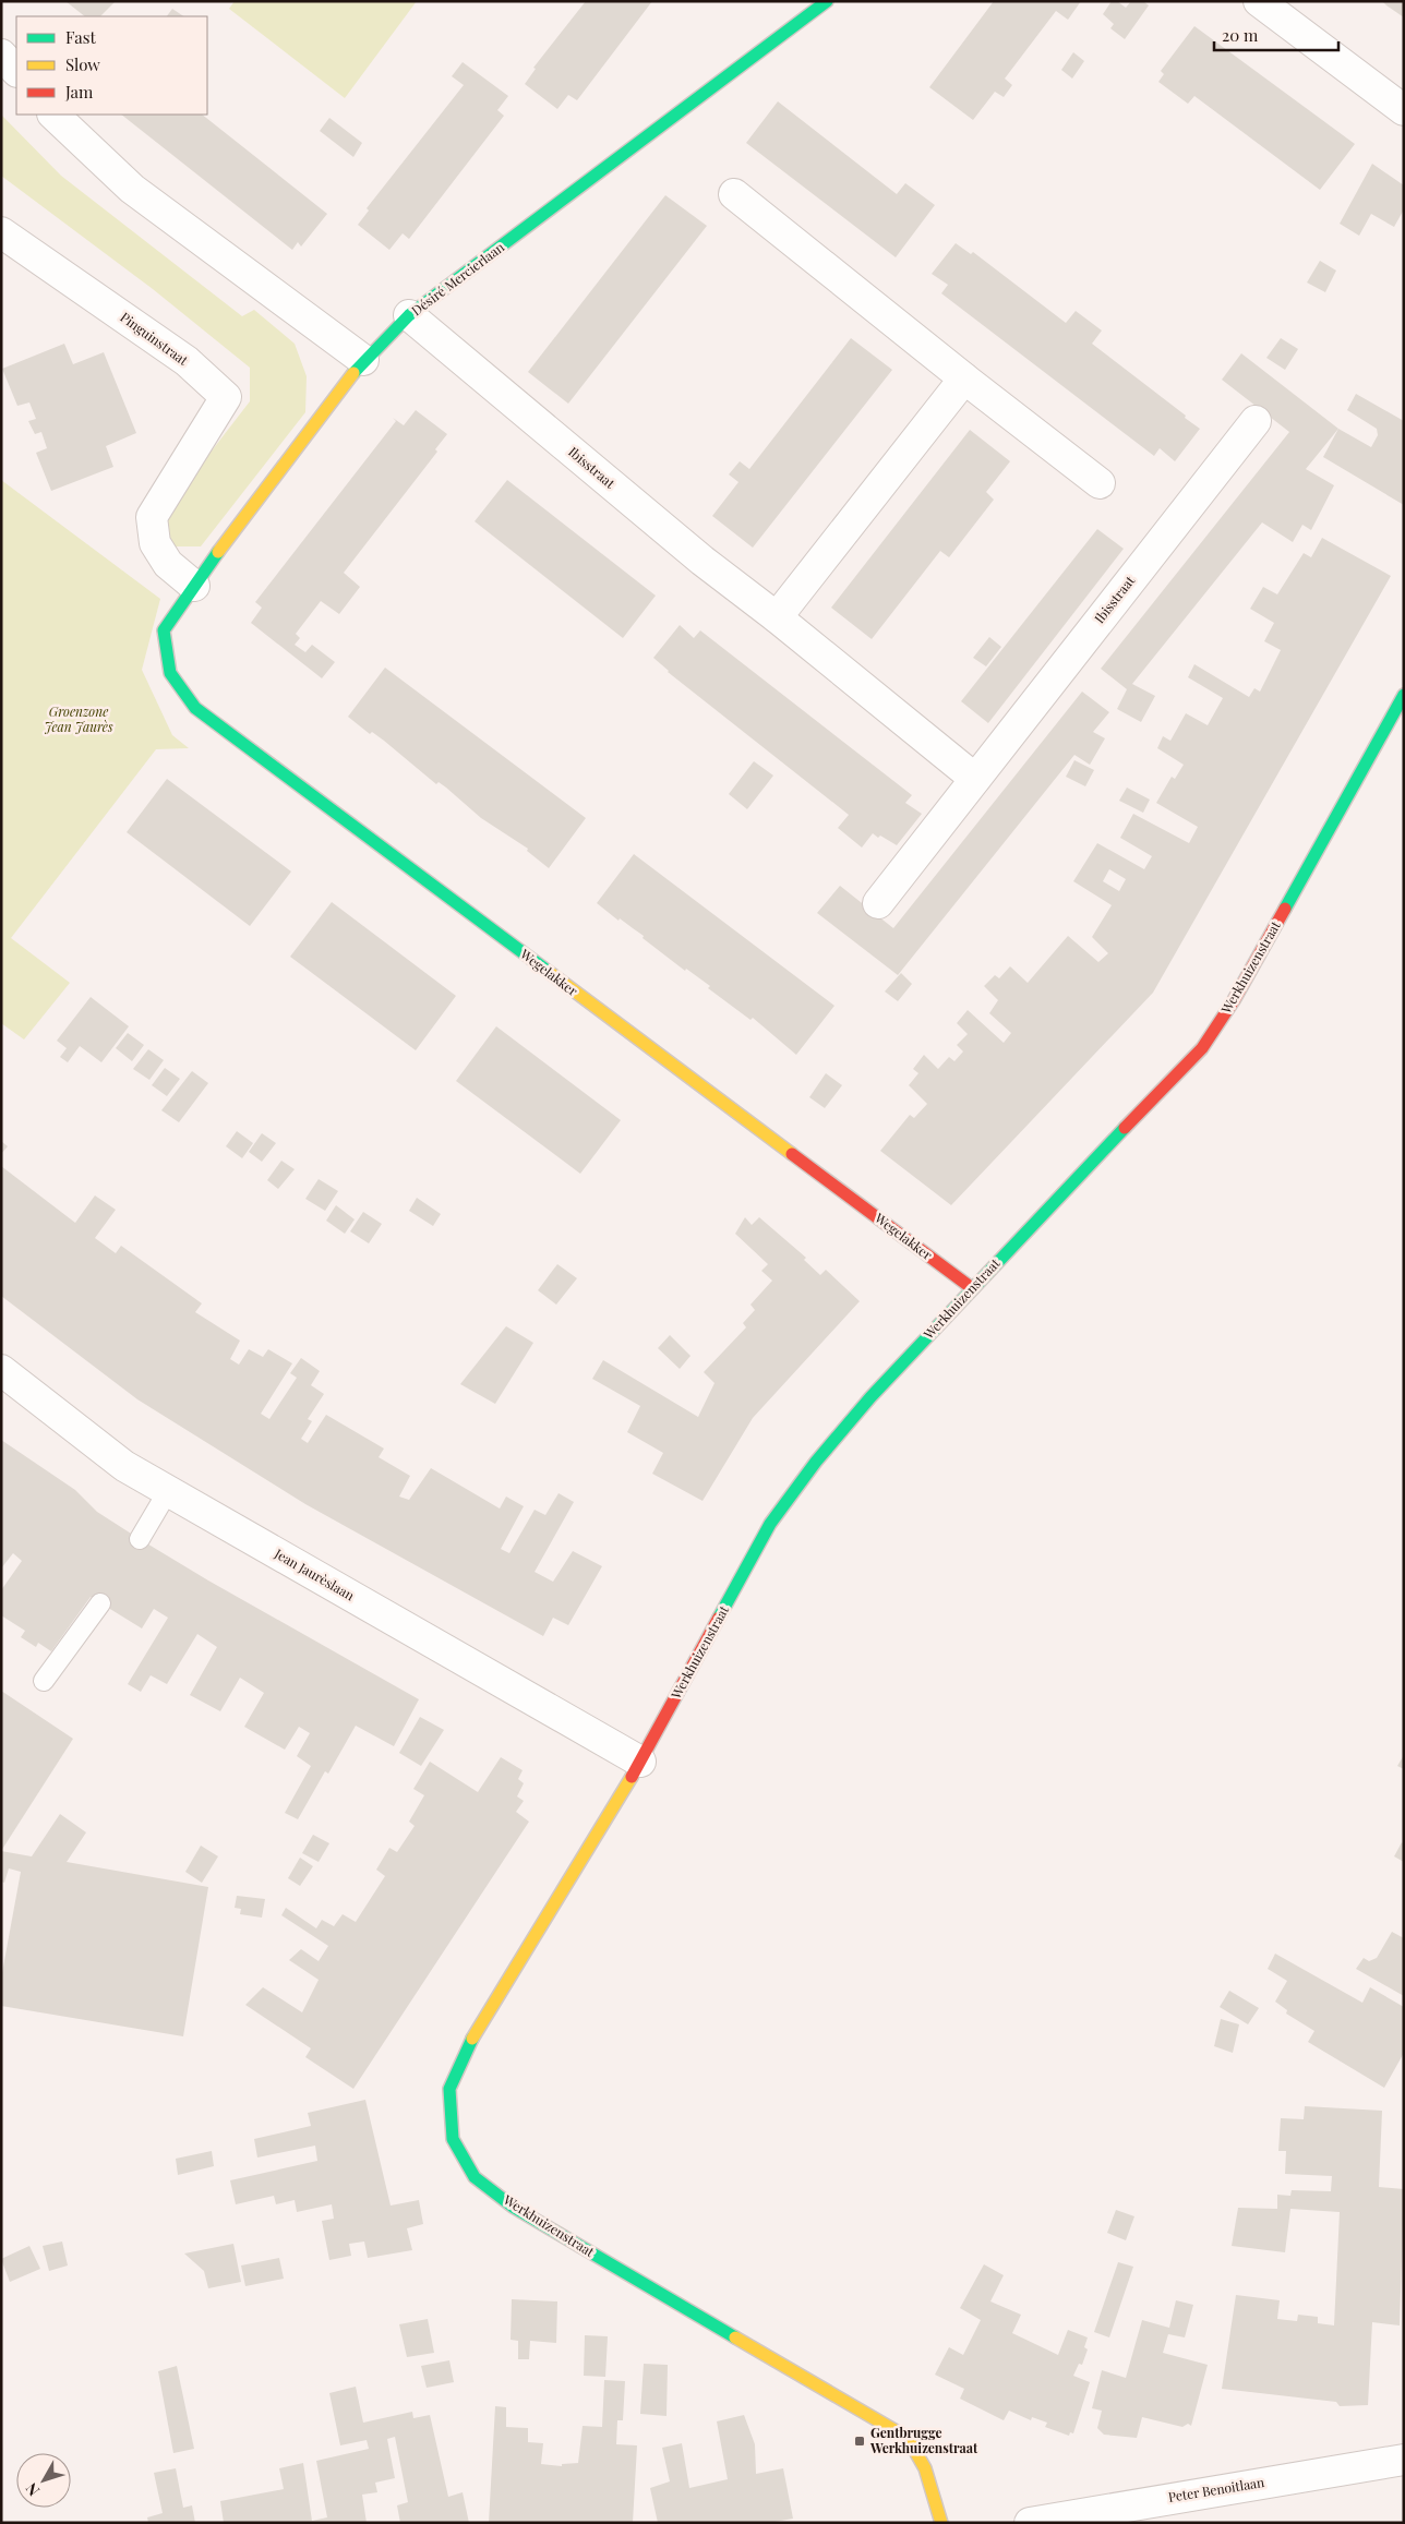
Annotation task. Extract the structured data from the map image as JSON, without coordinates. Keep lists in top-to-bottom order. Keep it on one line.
{"streets":{"street":["Désiré Mercierlaan","Pinguinstraat","Ibisstraat","Werkhuizenstraat","Wegelakker","Jean Jaurèslaan","Peter Benoitlaan"]},"crossings":[["Désiré Mercierlaan","Pinguinstraat"],["Désiré Mercierlaan","Ibisstraat"],["Désiré Mercierlaan","Wegelakker"],["Werkhuizenstraat","Wegelakker"],["Werkhuizenstraat","Jean Jaurèslaan"]],"parks":["Groenzone Jean Jaurès"],"places":{"transit":["Gentbrugge Werkhuizenstraat"]},"legend":["Fast","Slow","Jam"],"scale_bar":"20 m","north":"bottom left"}
